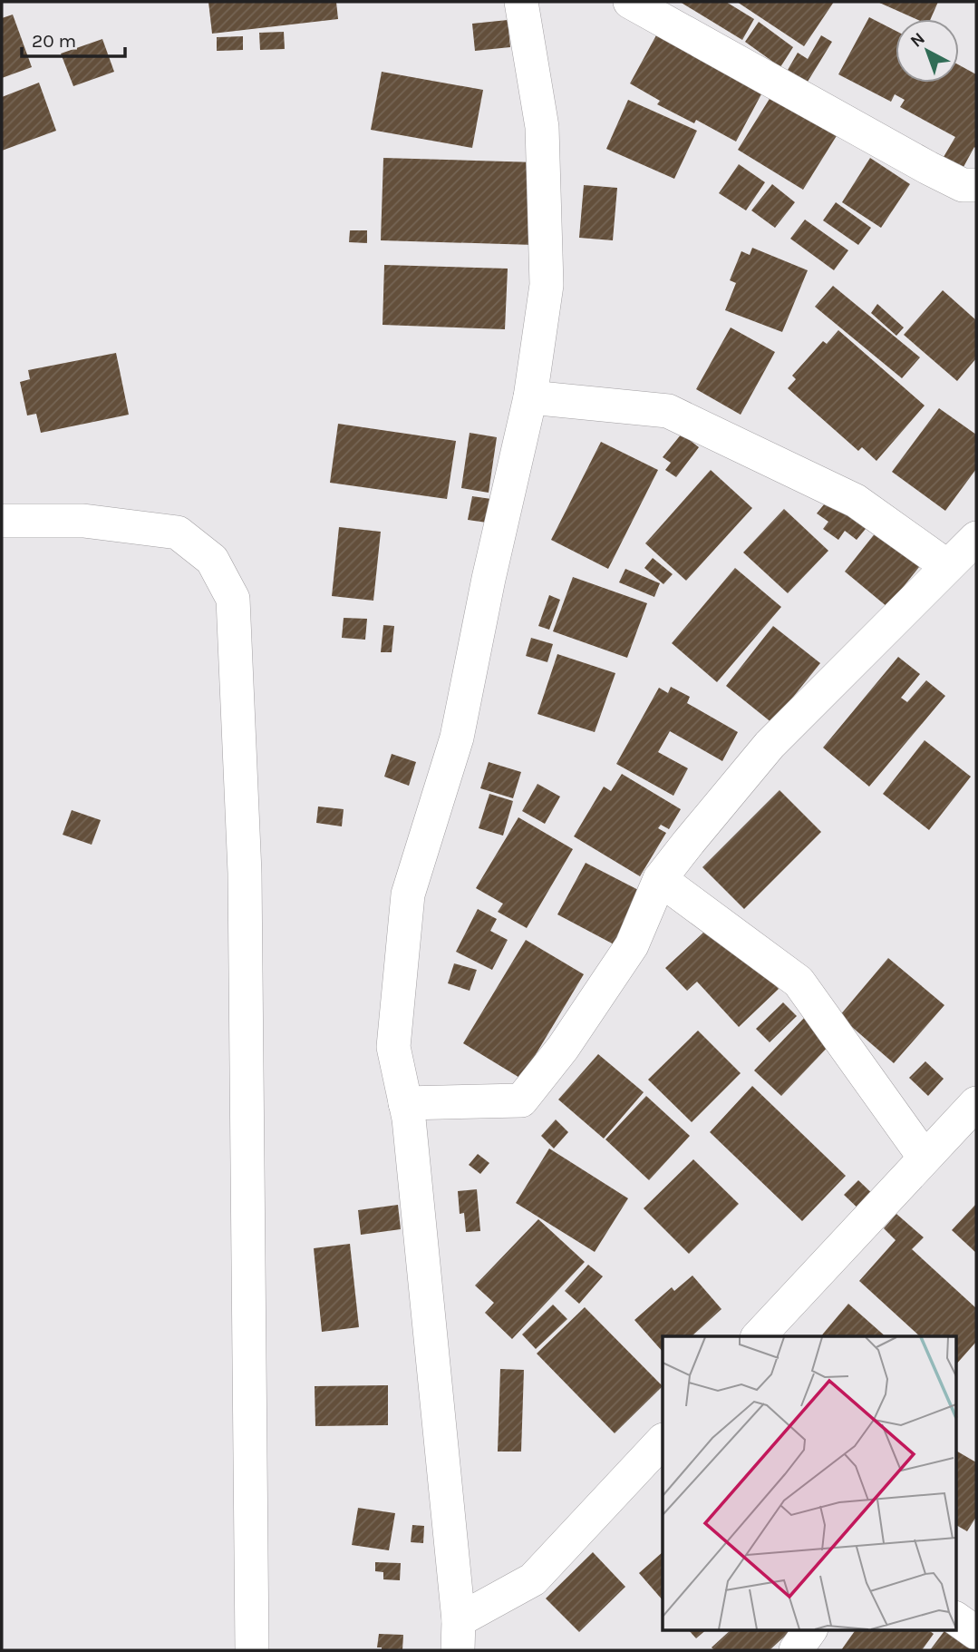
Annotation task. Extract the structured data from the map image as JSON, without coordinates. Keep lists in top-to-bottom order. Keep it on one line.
{"scale_bar":"20 m","north":"top left"}
